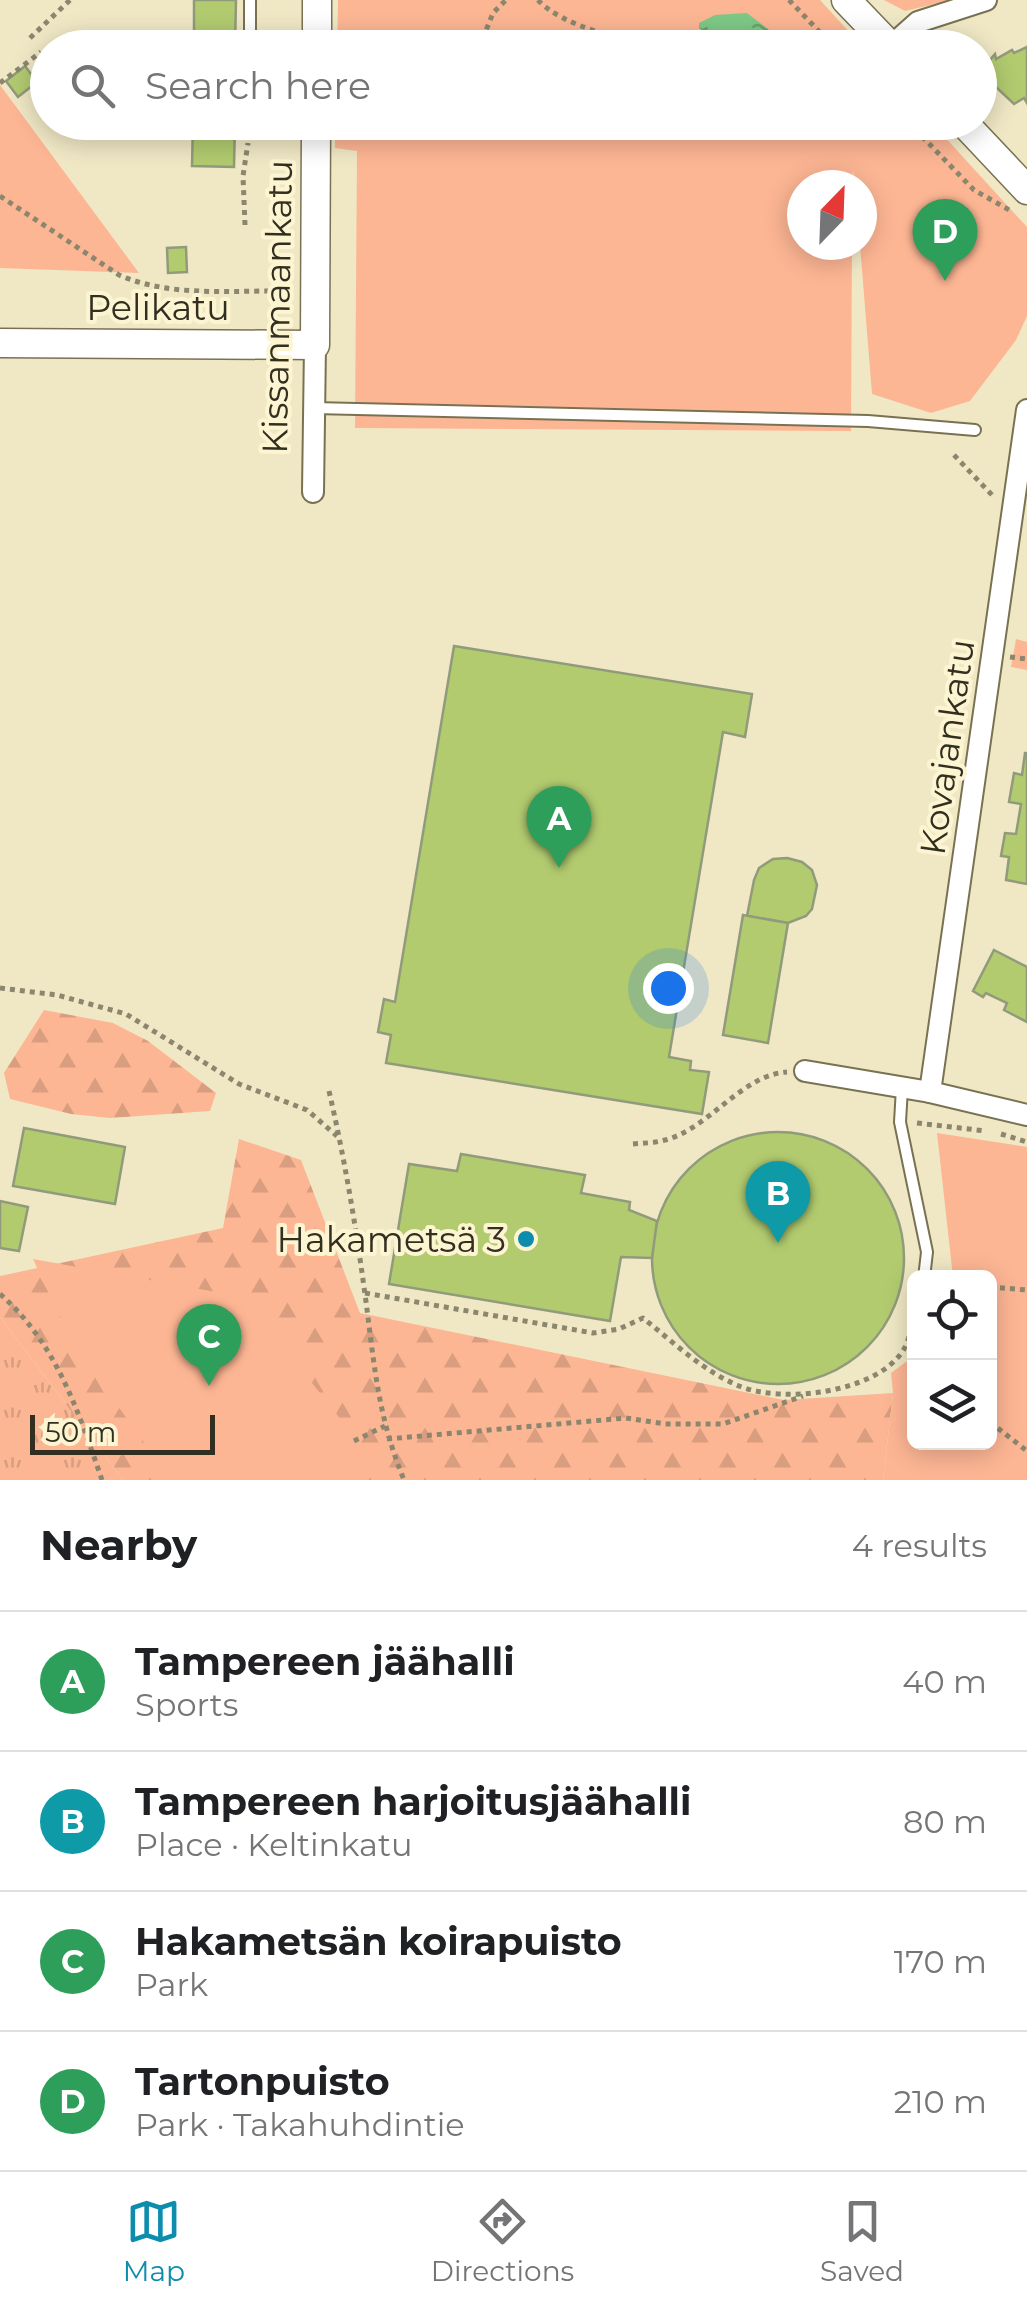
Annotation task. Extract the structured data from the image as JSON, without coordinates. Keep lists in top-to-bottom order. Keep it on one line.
{"streets":{"street":["Pelikatu","Kissanmaankatu","Kovajankatu"]},"crossings":[["Pelikatu","Kissanmaankatu"]],"places":["Hakametsä 3"],"scale_bar":"50 m","north":"top right","page":{"search":"Search here","pins":["D","A","B","C"],"scale":"50 m","heading":["Nearby","4 results"],"list":[{"mark":"A","name":"Tampereen jäähalli","note":"Sports","value":"40 m"},{"mark":"B","name":"Tampereen harjoitusjäähalli","note":"Place · Keltinkatu","value":"80 m"},{"mark":"C","name":"Hakametsän koirapuisto","note":"Park","value":"170 m"},{"mark":"D","name":"Tartonpuisto","note":"Park · Takahuhdintie","value":"210 m"}],"nav":["Map","Directions","Saved"]}}
